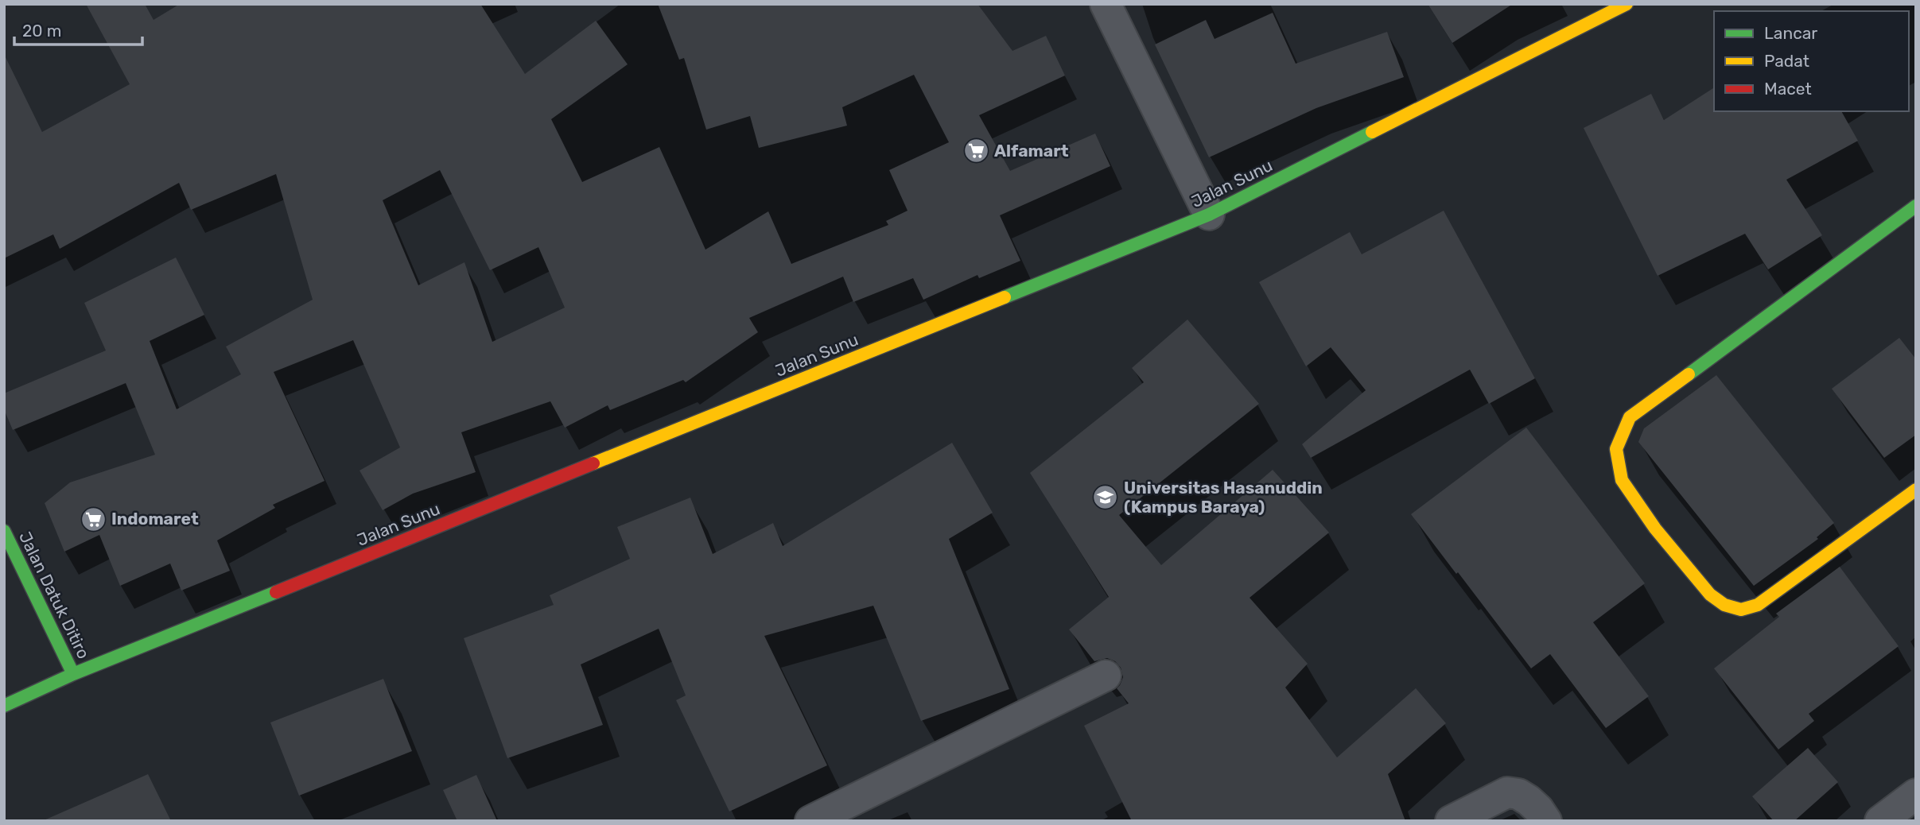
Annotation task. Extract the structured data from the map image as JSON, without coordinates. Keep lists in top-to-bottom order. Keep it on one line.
{"streets":{"main road":["Jalan Sunu","Jalan Datuk Ditiro"]},"crossings":[["Jalan Sunu","Jalan Datuk Ditiro"]],"places":{"supermarket":["Alfamart","Indomaret"],"school or university":["Universitas Hasanuddin (Kampus Baraya)"]},"legend":["Lancar","Padat","Macet"],"scale_bar":"20 m"}
